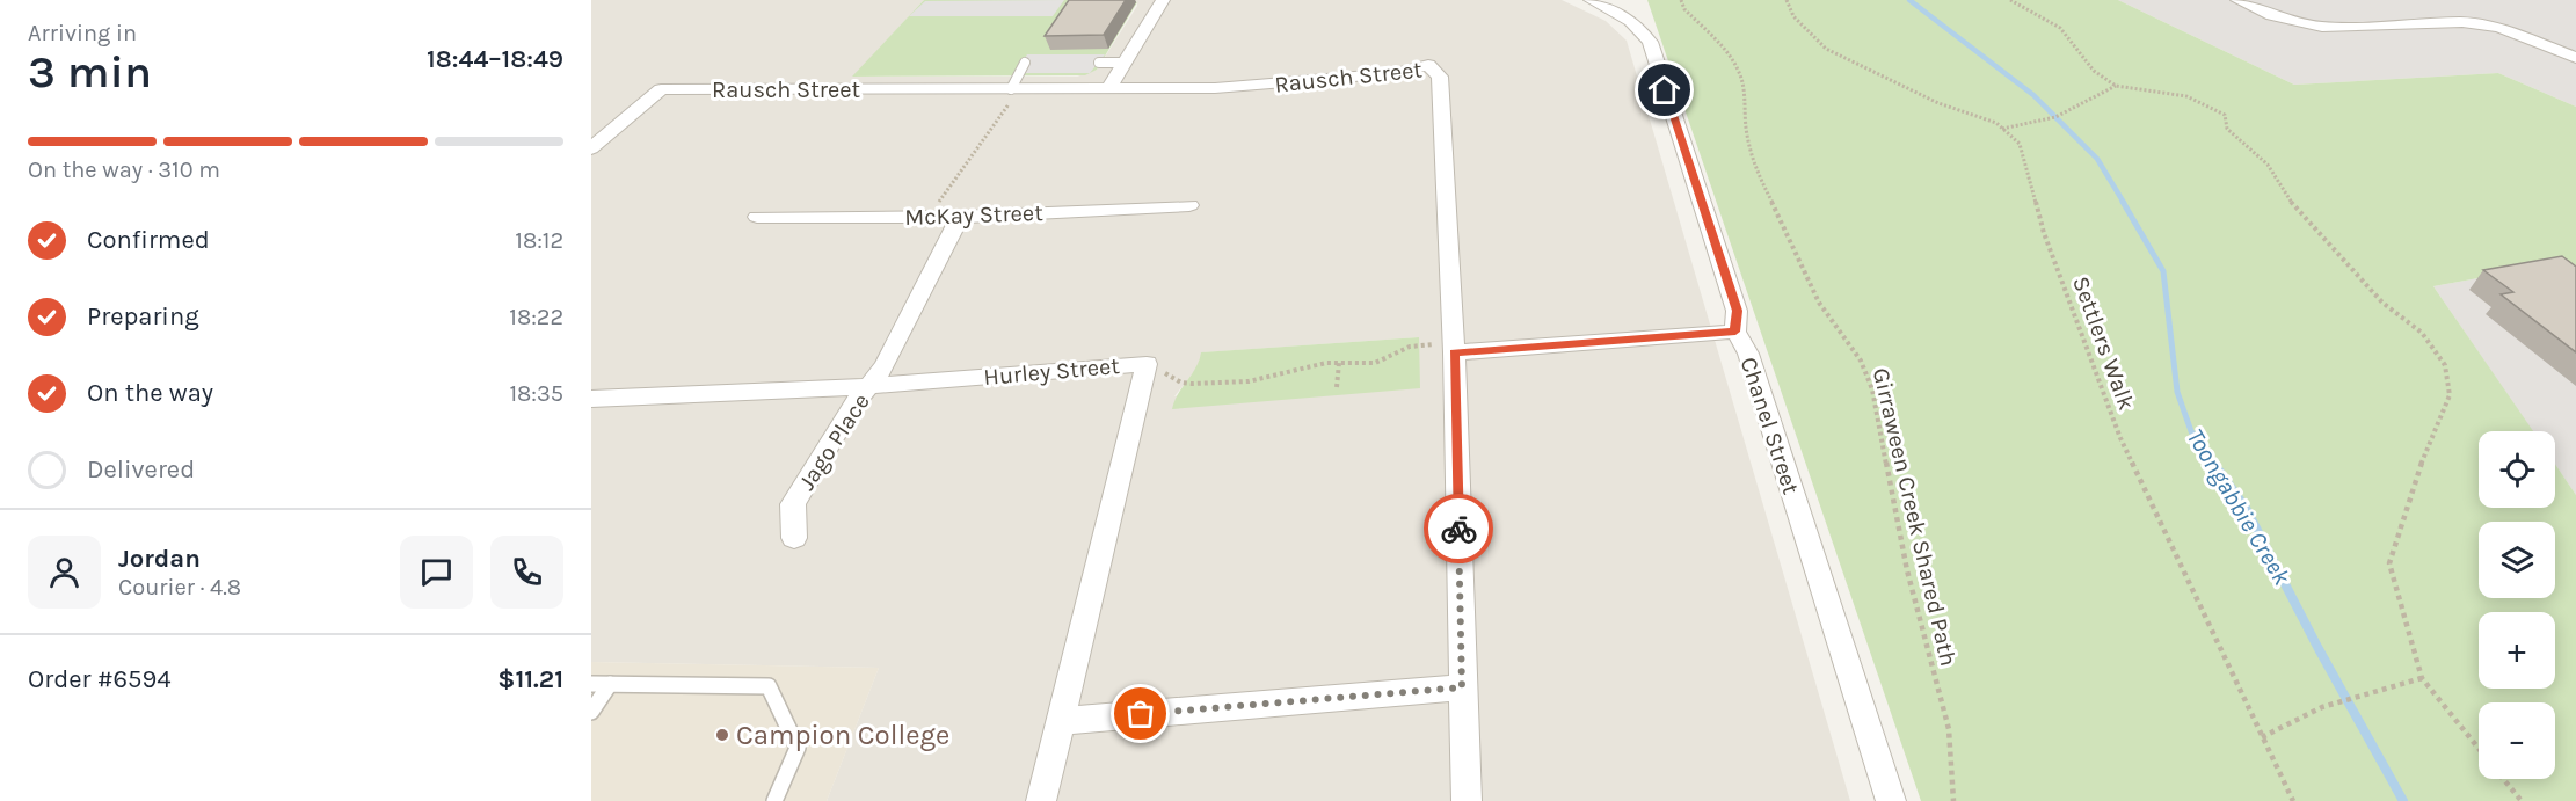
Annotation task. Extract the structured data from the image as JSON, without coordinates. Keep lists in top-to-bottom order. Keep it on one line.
{"streets":{"street":["Rausch Street","McKay Street","Hurley Street","Chanel Street","Jago Place"],"path":["Settlers Walk","Girraween Creek Shared Path"]},"crossings":[["McKay Street","Jago Place"],["Hurley Street","Jago Place"]],"water":["Toongabbie Creek"],"places":["Campion College"],"page":{"heading":["3 min","Arriving in","18:44–18:49"],"panel":["Jordan","Courier · 4.8","Order #6594","$11.21"],"bar":"On the way · 310 m","list":[["Confirmed","18:12"],["Preparing","18:22"],["On the way","18:35"],"Delivered"],"map_buttons":["+","−"]}}
